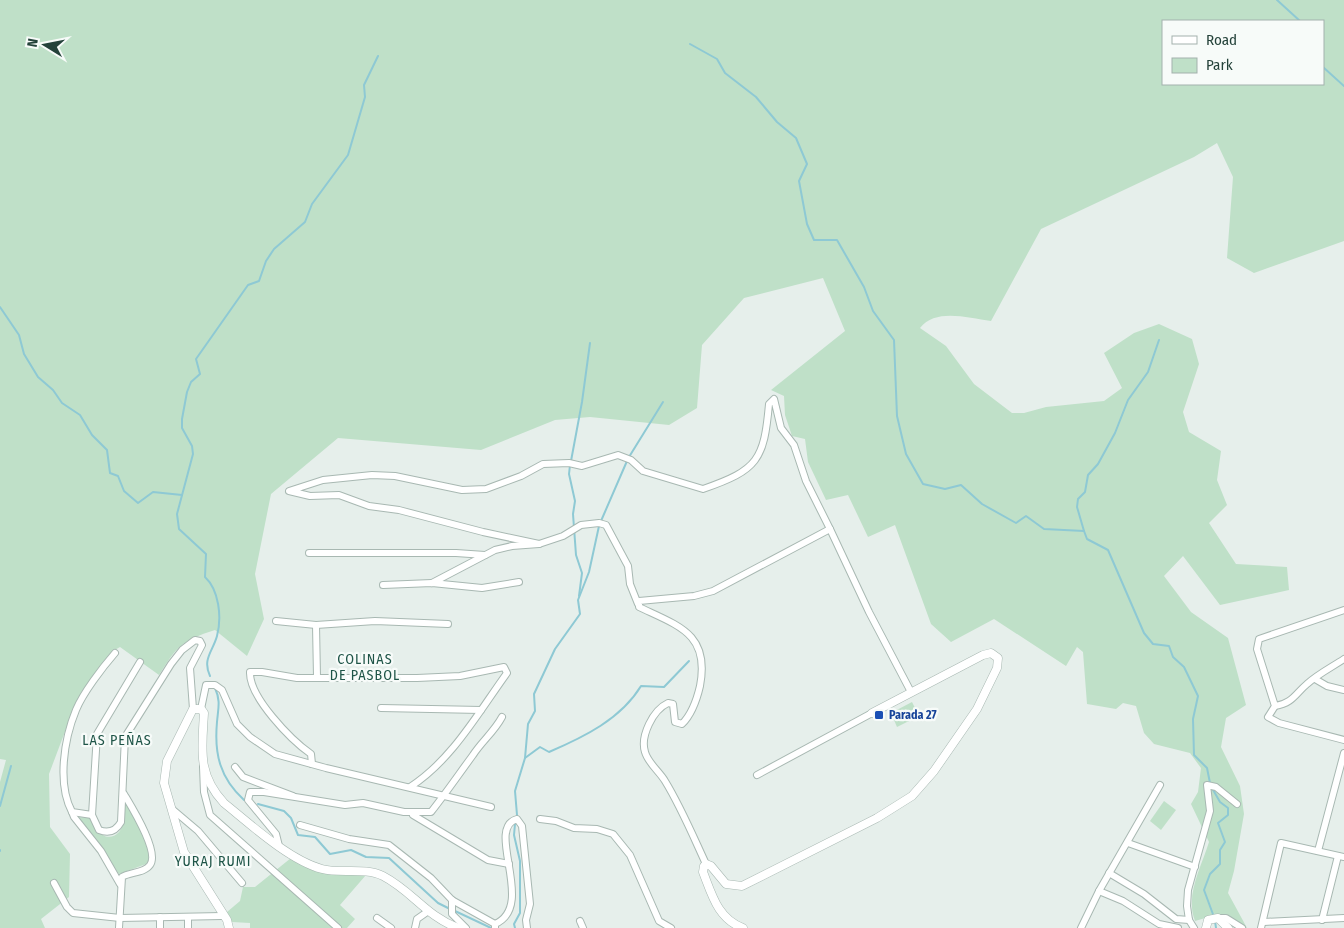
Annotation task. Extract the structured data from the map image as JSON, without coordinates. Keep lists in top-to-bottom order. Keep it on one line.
{"districts":["COLINAS DE PASBOL","LAS PEÑAS","YURAJ RUMI"],"places":{"transit":["Parada 27"]},"legend":["Road","Park"],"north":"left"}
